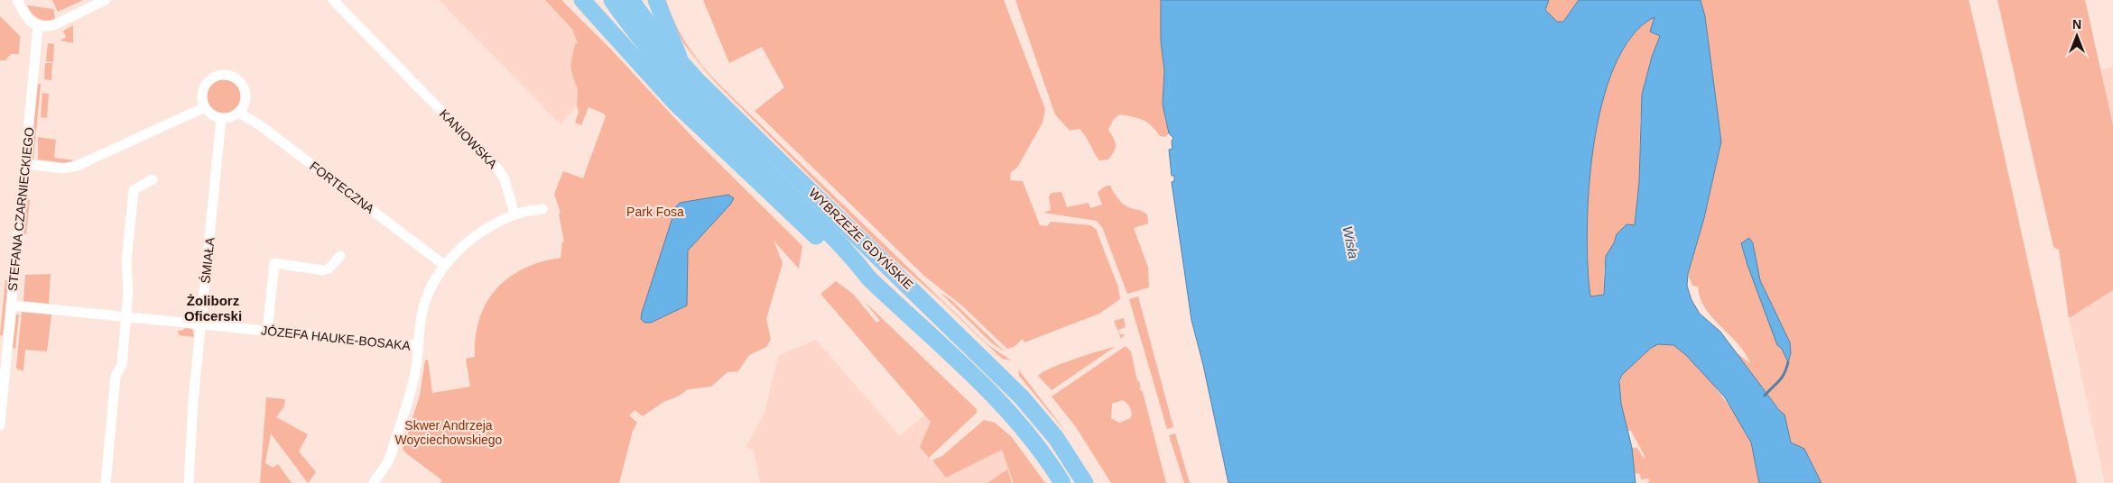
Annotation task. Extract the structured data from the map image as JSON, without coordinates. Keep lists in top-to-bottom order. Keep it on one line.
{"streets":{"main road":["WYBRZEŻE GDYŃSKIE"],"street":["KANIOWSKA","FORTECZNA","STEFANA CZARNIECKIEGO","ŚMIAŁA","JÓZEFA HAUKE-BOSAKA"]},"crossings":[["FORTECZNA","ŚMIAŁA"],["STEFANA CZARNIECKIEGO","JÓZEFA HAUKE-BOSAKA"],["ŚMIAŁA","JÓZEFA HAUKE-BOSAKA"]],"districts":["Żoliborz Oficerski"],"water":["Wisła"],"parks":["Park Fosa","Skwer Andrzeja Woyciechowskiego"],"north":"top"}
